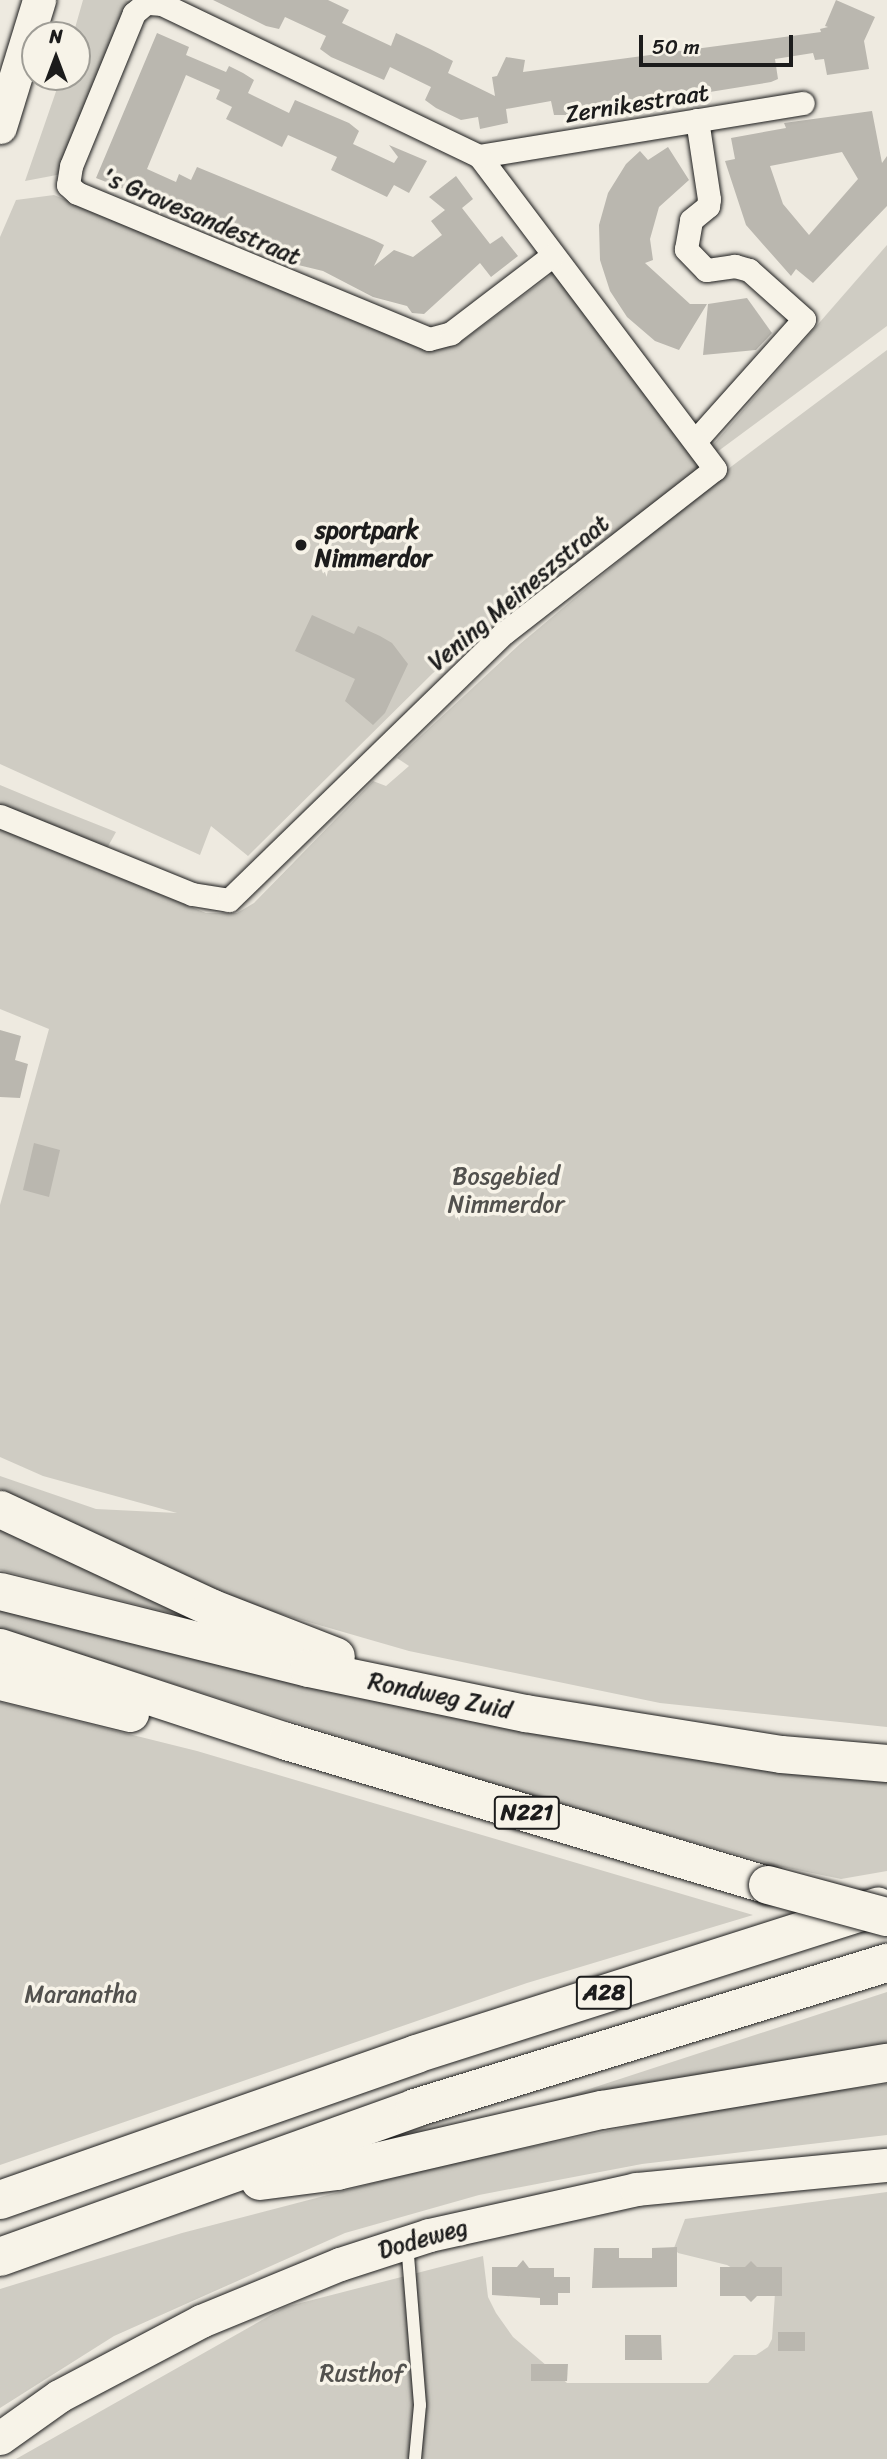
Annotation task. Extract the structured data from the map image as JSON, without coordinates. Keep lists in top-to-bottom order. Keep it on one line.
{"streets":{"highway":["A28"],"main road":["Rondweg Zuid","N221"],"street":["Zernikestraat","'s Gravesandestraat","Vening Meineszstraat","Dodeweg"]},"crossings":[["Zernikestraat","'s Gravesandestraat"],["Zernikestraat","Vening Meineszstraat"],["'s Gravesandestraat","Vening Meineszstraat"]],"parks":["Bosgebied Nimmerdor","Maranatha","Rusthof"],"places":["sportpark Nimmerdor"],"scale_bar":"50 m","north":"top"}
